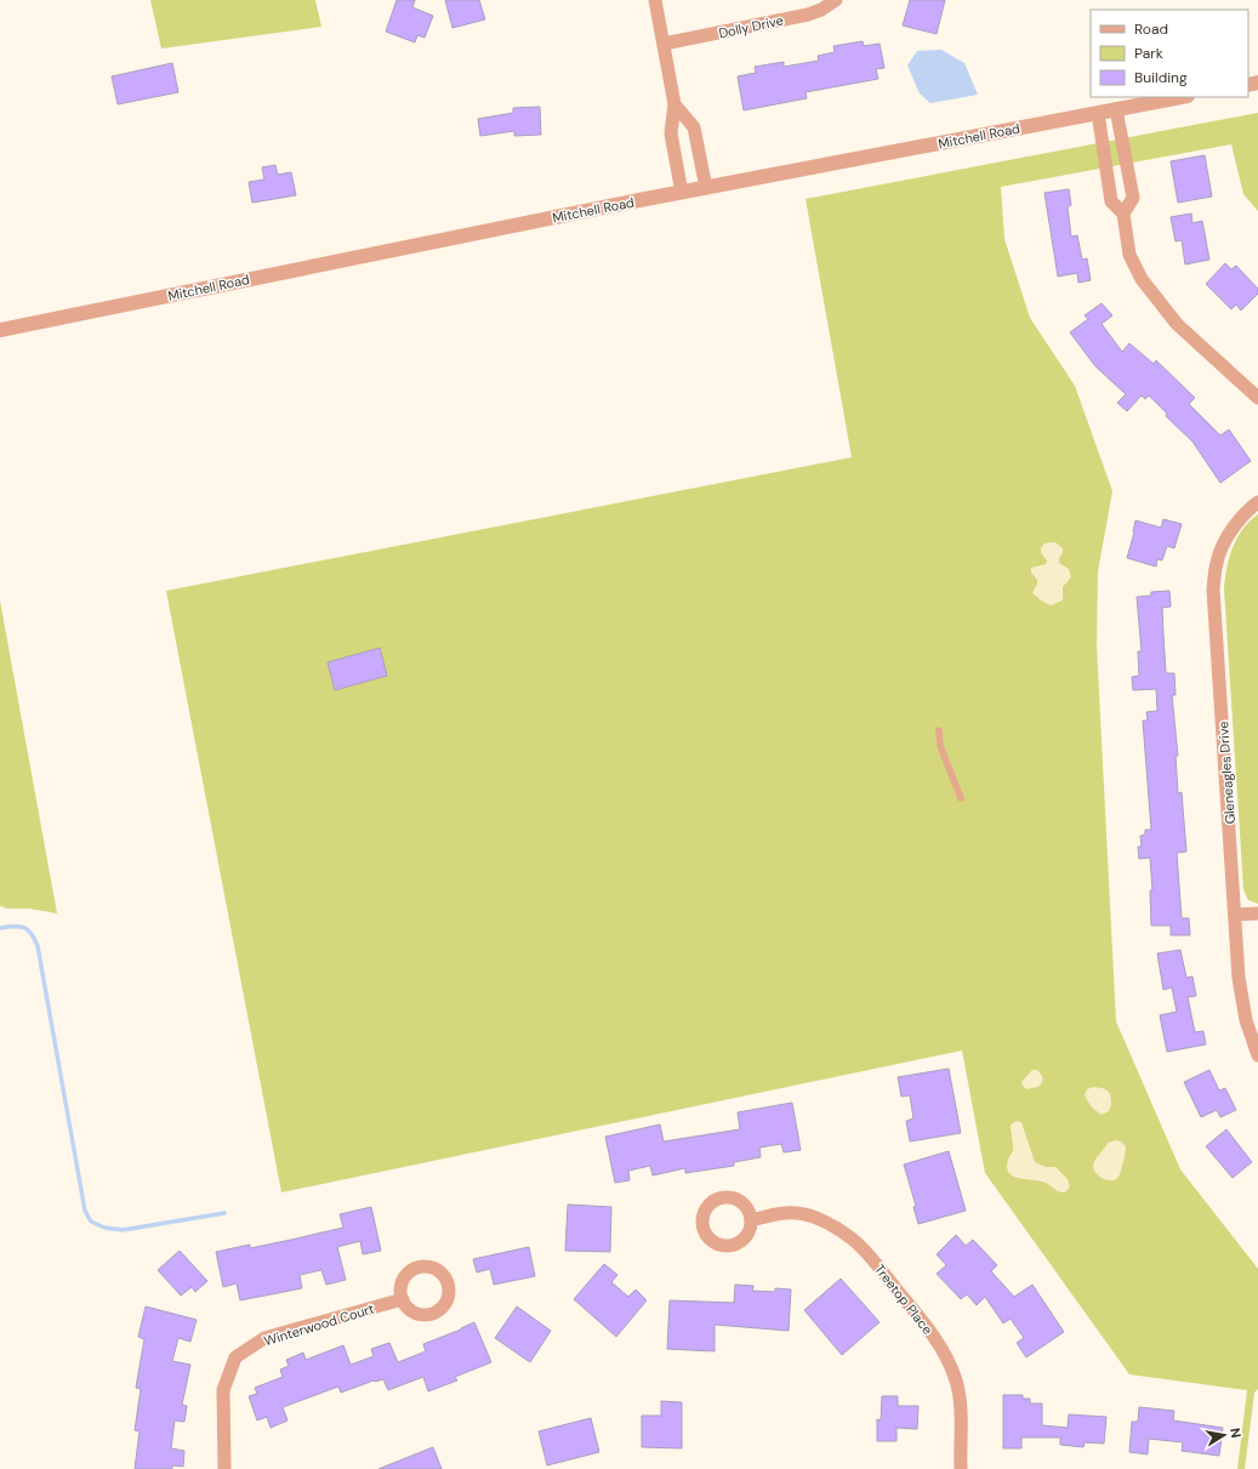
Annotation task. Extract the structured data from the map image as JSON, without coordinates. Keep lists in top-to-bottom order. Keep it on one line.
{"streets":{"street":["Dolly Drive","Mitchell Road","Gleneagles Drive","Treetop Place","Winterwood Court"]},"legend":["Road","Park","Building"],"north":"right"}
